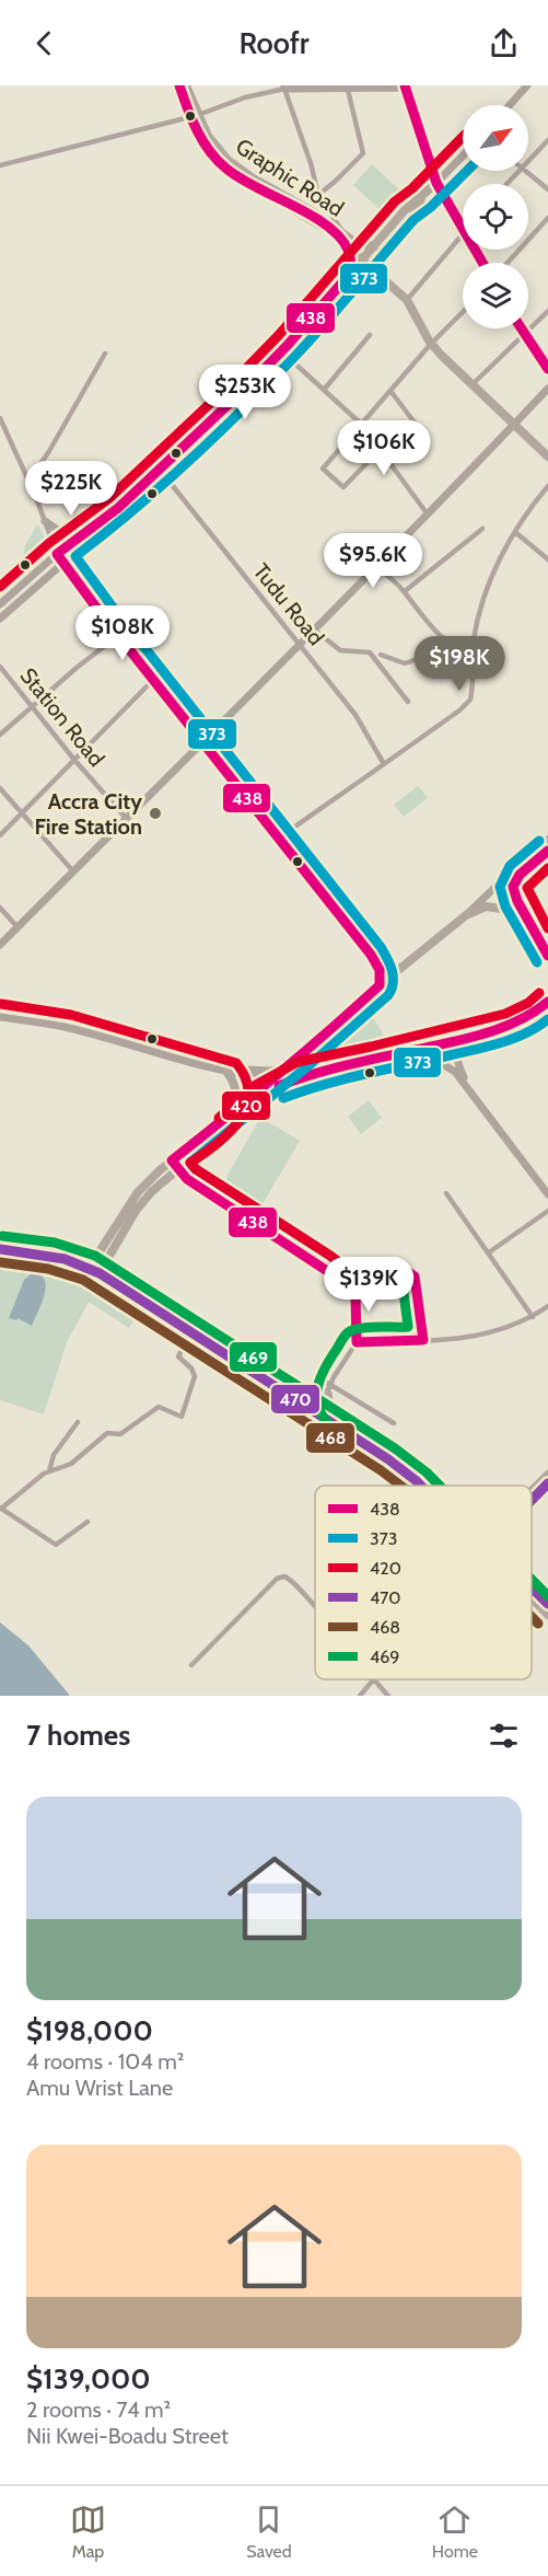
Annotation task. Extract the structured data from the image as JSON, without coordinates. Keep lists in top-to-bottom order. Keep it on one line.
{"streets":{"main road":["Graphic Road"],"street":["Tudu Road","Station Road"]},"places":["Accra City Fire Station"],"lines":["transit line 438","transit line 420","transit line 373","transit line 469","transit line 470","transit line 468"],"legend":["438","373","420","470","468","469"],"north":"top right","page":{"header":"Roofr","price":["$253K","$106K","$225K","$95.6K","$108K","$198K","$139K"],"heading":"7 homes","list":[{"name":"$198,000","note":"4 rooms · 104 m² · Amu Wrist Lane"},{"name":"$139,000","note":"2 rooms · 74 m² · Nii Kwei-Boadu Street"}],"tabs":["Map","Saved","Home"]}}
